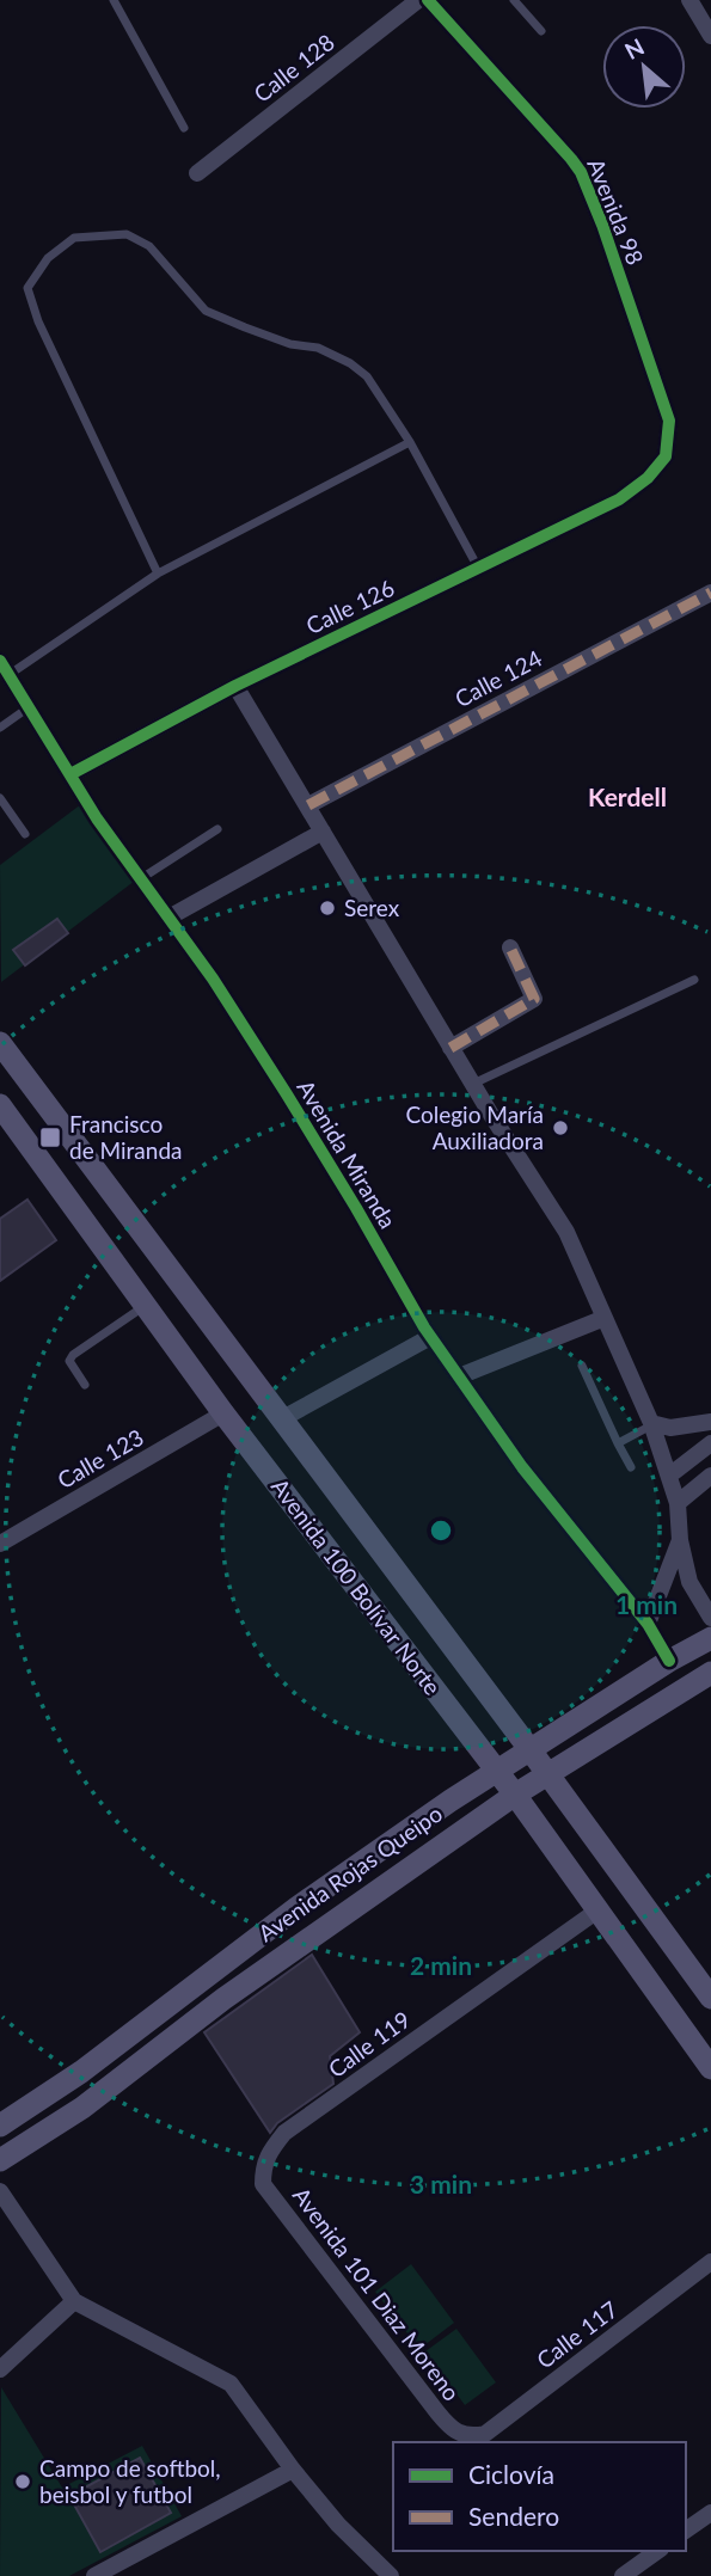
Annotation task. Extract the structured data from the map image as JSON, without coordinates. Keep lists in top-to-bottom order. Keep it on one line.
{"streets":{"main road":["Avenida 100 Bolívar Norte","Avenida Rojas Queipo"],"street":["Calle 128","Avenida 98","Calle 126","Calle 124","Avenida Miranda","Calle 123","Calle 119","Avenida 101 Diaz Moreno","Calle 117"]},"crossings":[["Avenida 98","Calle 126"],["Calle 126","Avenida Miranda"],["Avenida Miranda","Avenida Rojas Queipo"],["Calle 123","Avenida 100 Bolívar Norte"],["Avenida 100 Bolívar Norte","Avenida Rojas Queipo"],["Avenida 100 Bolívar Norte","Calle 119"],["Calle 119","Avenida 101 Diaz Moreno"],["Avenida 101 Diaz Moreno","Calle 117"]],"districts":["Kerdell"],"places":{"other":["Serex","Colegio María Auxiliadora","Campo de softbol, beisbol y futbol"],"transit":["Francisco de Miranda"]},"legend":["Ciclovía","Sendero"],"north":"top left","rings":["1 min","2 min","3 min"]}
